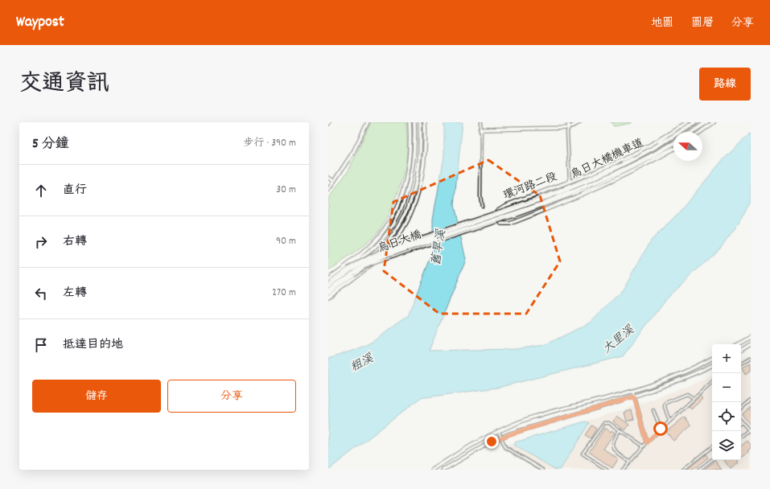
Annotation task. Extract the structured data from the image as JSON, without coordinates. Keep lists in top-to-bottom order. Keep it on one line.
{"streets":{"street":["環河路二段","烏日大橋"],"lane":["烏日大橋機車道"]},"crossings":[["烏日大橋機車道","環河路二段"],["烏日大橋機車道","烏日大橋"]],"water":["舊旱溪","大里溪","粗溪"],"north":"left","page":{"header":"Waypost","nav":["地圖","圖層","分享"],"title":"交通資訊","buttons":["路線",["儲存","分享"]],"heading":["5 分鐘","步行 · 390 m"],"list":[["直行","30 m"],["右轉","90 m"],["左轉","270 m"],"抵達目的地"],"map_buttons":["+","−"]}}
